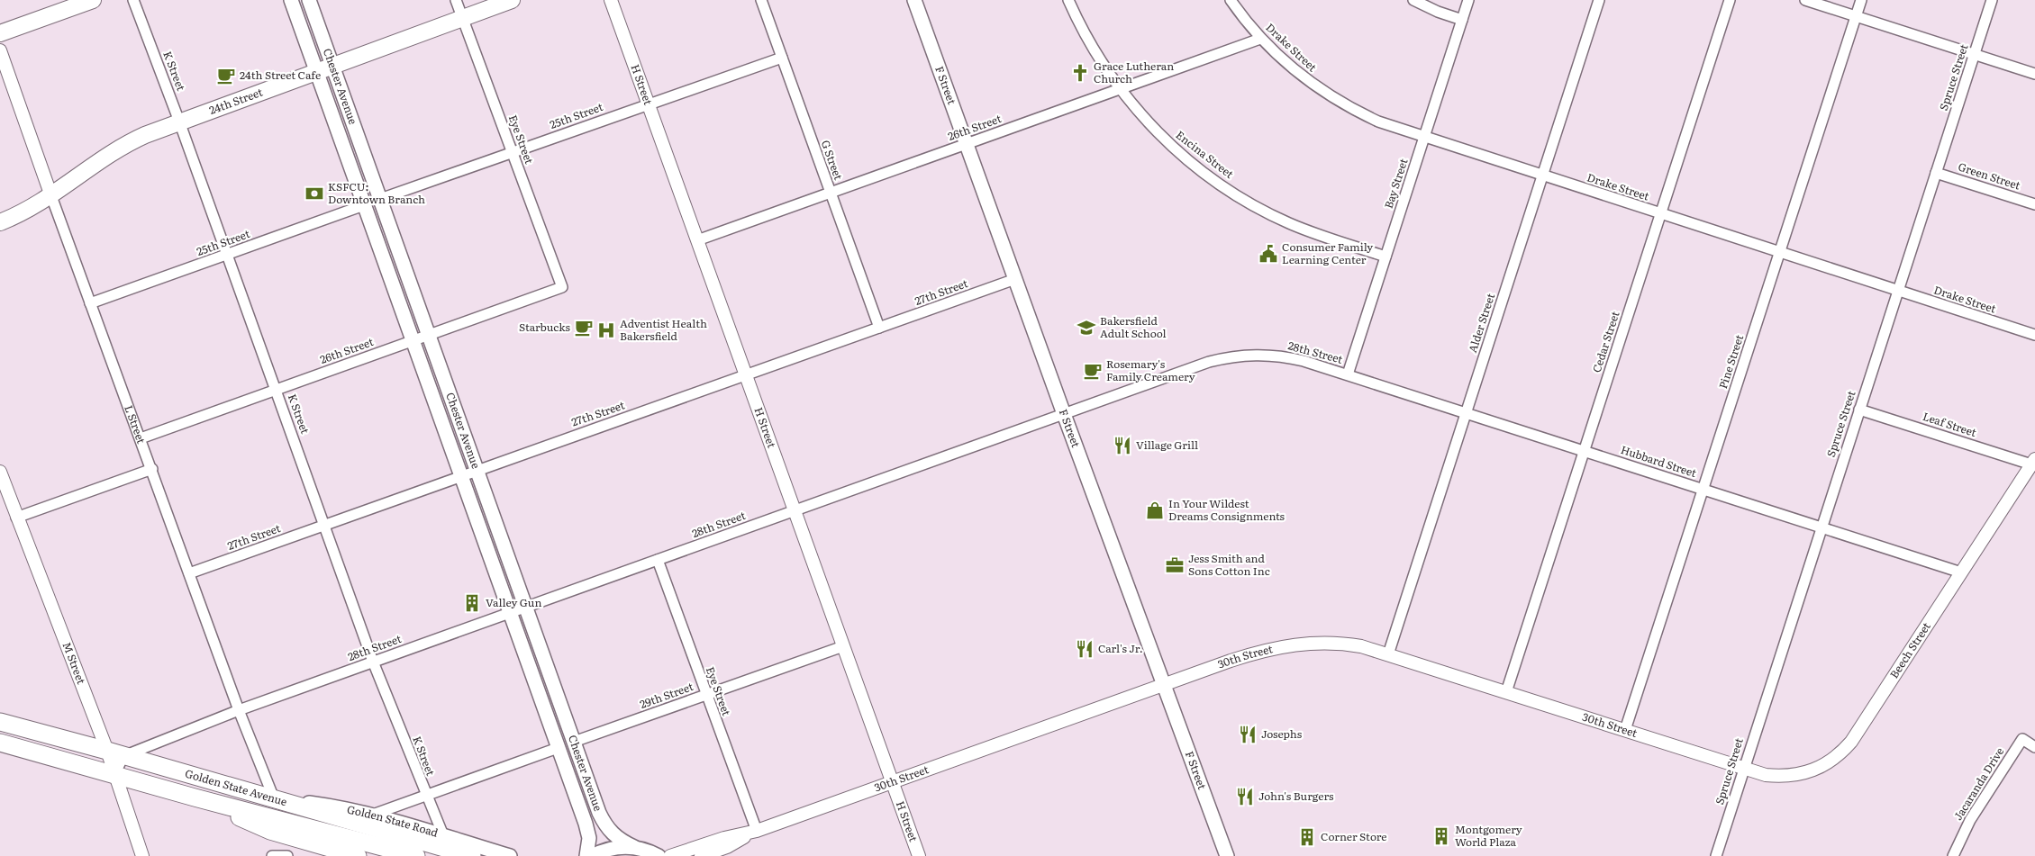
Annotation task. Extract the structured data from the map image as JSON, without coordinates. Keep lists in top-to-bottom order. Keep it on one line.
{"streets":{"highway":["Golden State Avenue"],"main road":["F Street","Chester Avenue","24th Street","Golden State Road"],"street":["Drake Street","K Street","Spruce Street","H Street","25th Street","26th Street","Eye Street","Encina Street","G Street","Green Street","Bay Street","27th Street","Alder Street","Cedar Street","28th Street","Pine Street","L Street","Leaf Street","Hubbard Street","Beech Street","30th Street","M Street","29th Street","Jacaranda Drive"]},"crossings":[["Drake Street","Spruce Street"],["Drake Street","26th Street"],["Drake Street","Bay Street"],["Drake Street","Alder Street"],["Drake Street","Cedar Street"],["Drake Street","Pine Street"],["K Street","24th Street"],["K Street","25th Street"],["K Street","26th Street"],["K Street","27th Street"],["K Street","28th Street"],["K Street","Golden State Road"],["Spruce Street","Green Street"],["Spruce Street","Leaf Street"],["Spruce Street","Hubbard Street"],["Spruce Street","Beech Street"],["Spruce Street","30th Street"],["H Street","25th Street"],["H Street","26th Street"],["H Street","27th Street"],["H Street","28th Street"],["H Street","30th Street"],["H Street","29th Street"],["F Street","26th Street"],["F Street","27th Street"],["F Street","28th Street"],["F Street","30th Street"],["Chester Avenue","24th Street"],["Chester Avenue","25th Street"],["Chester Avenue","26th Street"],["Chester Avenue","27th Street"],["Chester Avenue","28th Street"],["Chester Avenue","29th Street"],["24th Street","Eye Street"],["24th Street","L Street"],["25th Street","Eye Street"],["25th Street","G Street"],["25th Street","L Street"],["26th Street","Eye Street"],["26th Street","Encina Street"],["26th Street","G Street"],["26th Street","L Street"],["Eye Street","28th Street"],["Eye Street","30th Street"],["Eye Street","29th Street"],["Encina Street","Bay Street"],["G Street","27th Street"],["Bay Street","28th Street"],["Bay Street","Hubbard Street"],["27th Street","L Street"],["Alder Street","Hubbard Street"],["Alder Street","30th Street"],["Cedar Street","Hubbard Street"],["Cedar Street","30th Street"],["28th Street","L Street"],["28th Street","Hubbard Street"],["28th Street","Golden State Avenue"],["Pine Street","Hubbard Street"],["Pine Street","30th Street"],["L Street","Golden State Avenue"],["L Street","Golden State Road"],["Leaf Street","Beech Street"],["Hubbard Street","Beech Street"],["Beech Street","30th Street"],["M Street","Golden State Avenue"],["Golden State Avenue","Golden State Road"]],"places":{"church":["Grace Lutheran Church"],"cafe":["24th Street Cafe","Starbucks","Rosemary's Family Creamery"],"bank":["KSFCU: Downtown Branch"],"public building":["Consumer Family Learning Center"],"school or university":["Bakersfield Adult School"],"hospital":["Adventist Health Bakersfield"],"restaurant":["Village Grill","Carl's Jr.","Josephs","John's Burgers"],"shop":["In Your Wildest Dreams Consignments"],"office":["Jess Smith and Sons Cotton Inc"],"building":["Valley Gun","Montgomery World Plaza","Corner Store"]}}
